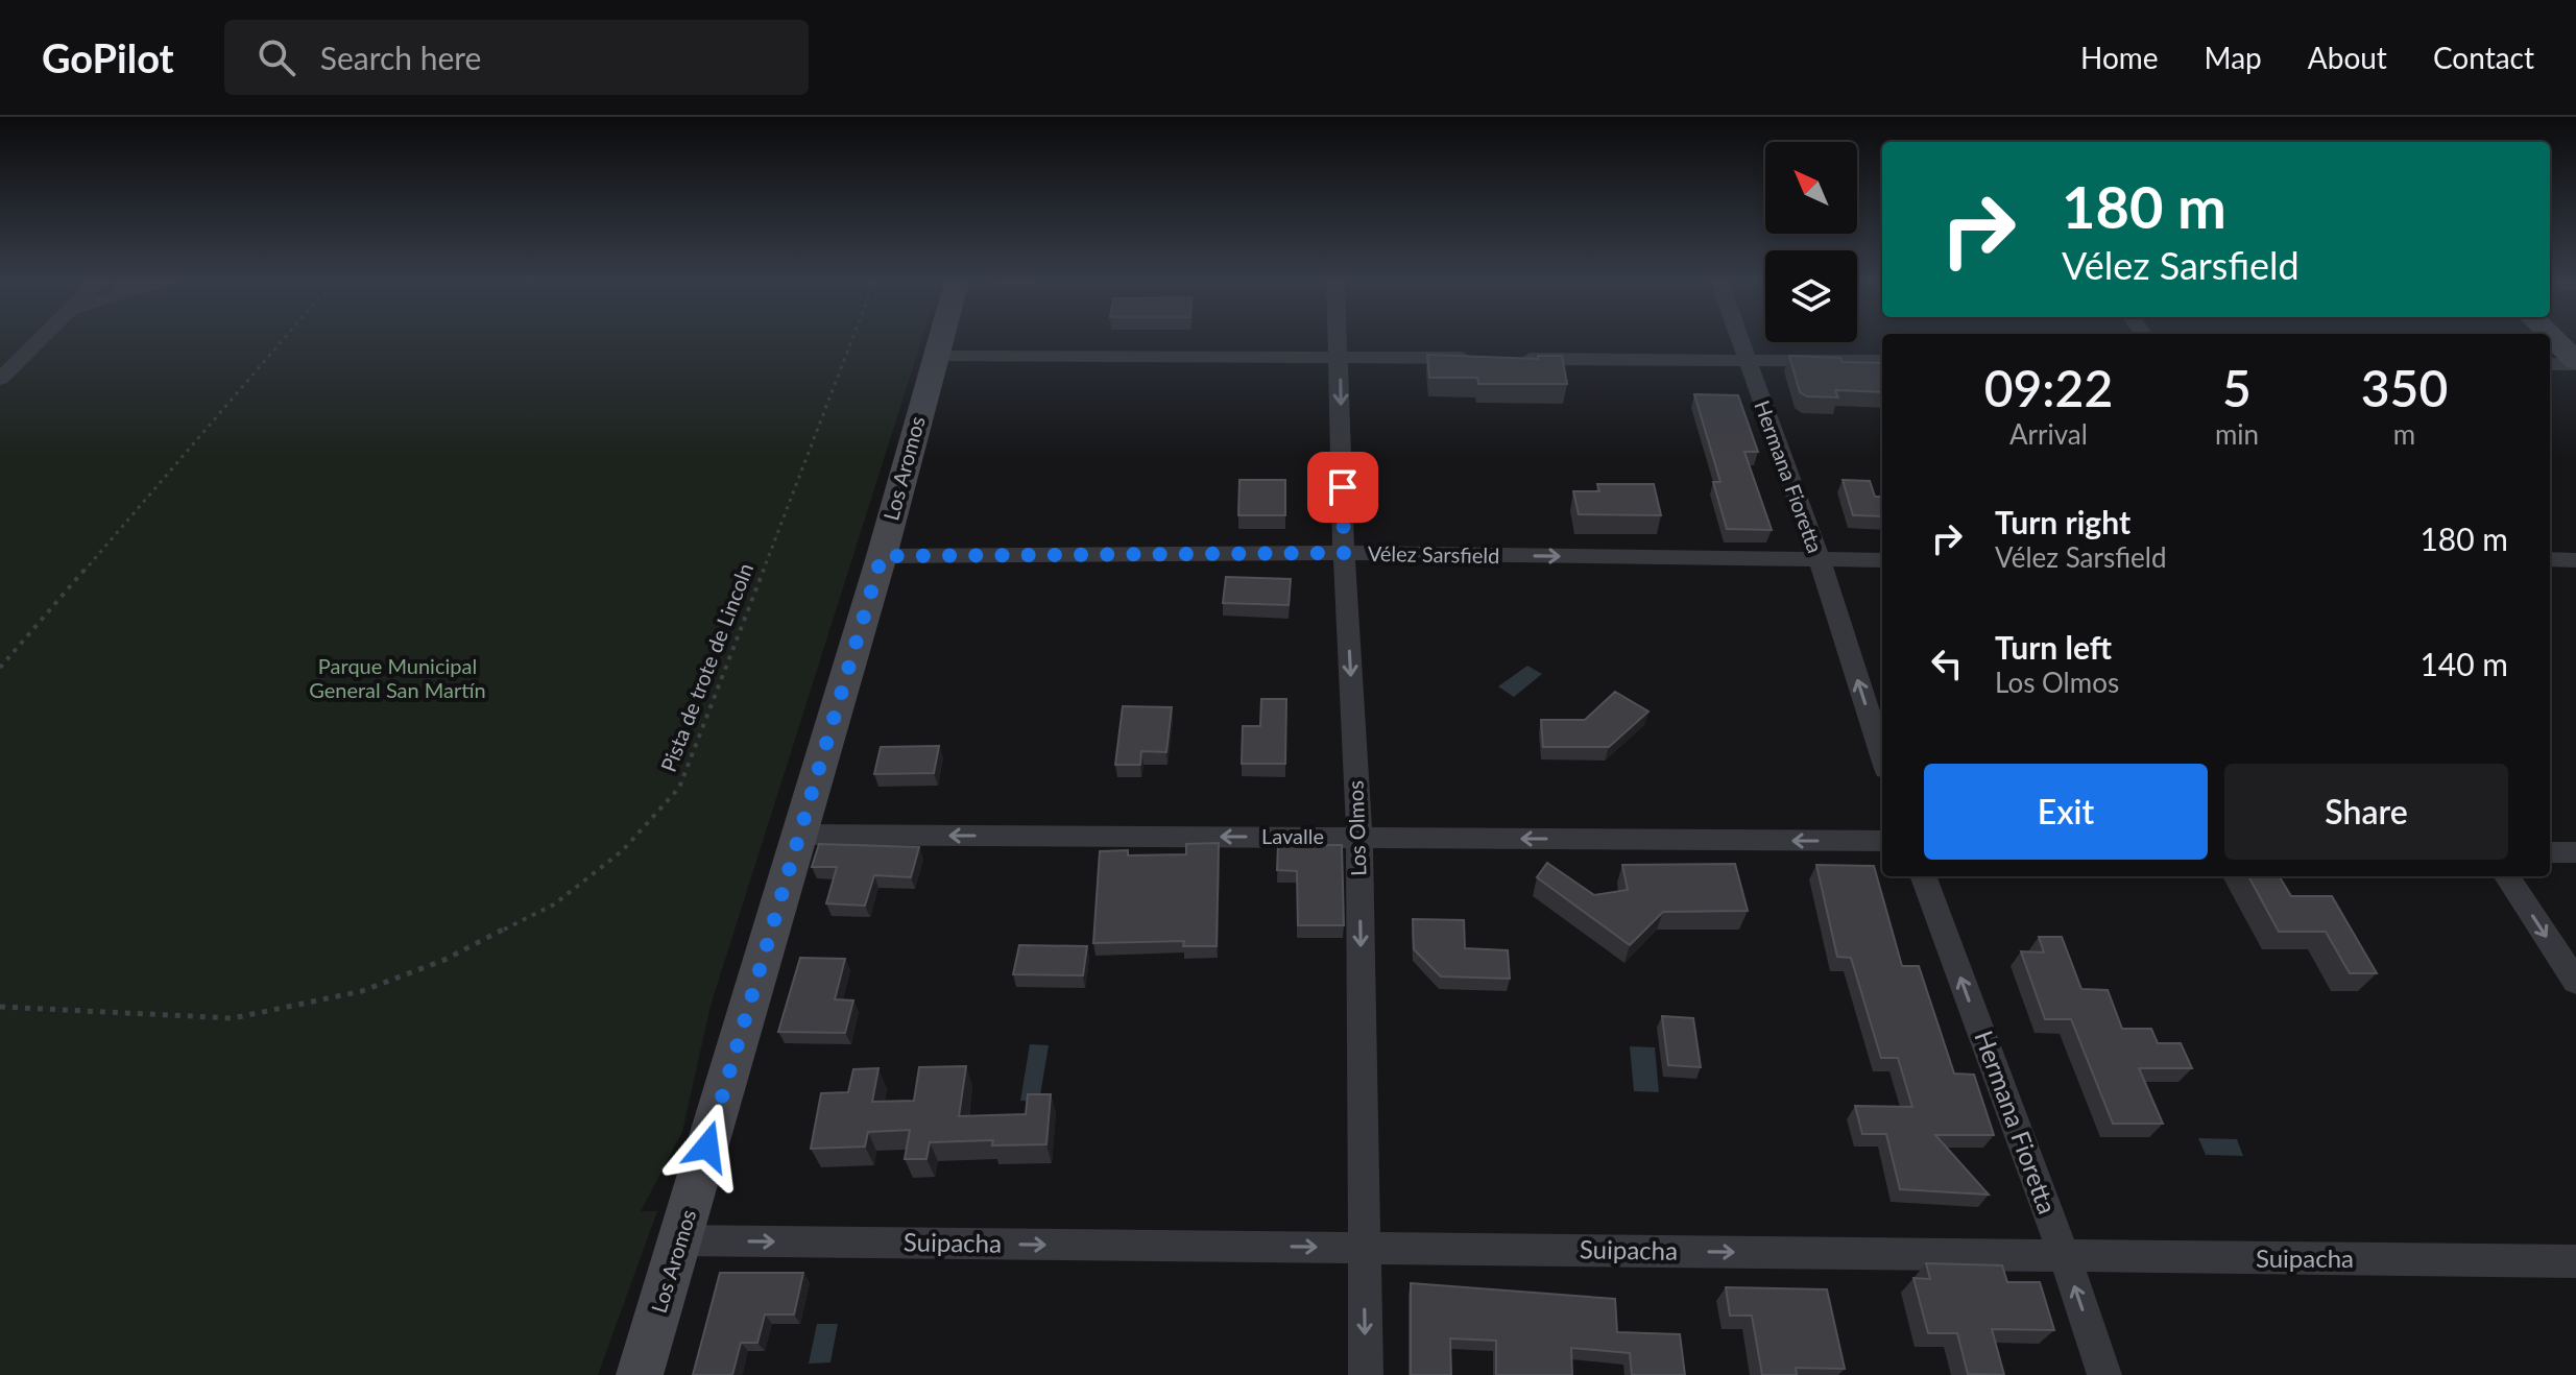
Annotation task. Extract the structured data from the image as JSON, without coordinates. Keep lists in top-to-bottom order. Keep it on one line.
{"streets":{"street":["Los Aromos","Hermana Fioretta","Vélez Sarsfield","Los Olmos","Lavalle","Suipacha"],"path":["Pista de trote de Lincoln"]},"crossings":[["Los Aromos","Vélez Sarsfield"],["Los Aromos","Lavalle"],["Los Aromos","Suipacha"],["Hermana Fioretta","Vélez Sarsfield"],["Hermana Fioretta","Suipacha"],["Vélez Sarsfield","Los Olmos"],["Los Olmos","Lavalle"],["Los Olmos","Suipacha"]],"one_way":["Hermana Fioretta","Los Olmos","Lavalle","Suipacha"],"parks":["Parque Municipal General San Martín"],"north":"top left","page":{"header":"GoPilot","search":"Search here","nav":["Home","Map","About","Contact"],"turn":["180 m","Vélez Sarsfield"],"eta":["09:22","Arrival","5","min","350","m"],"list":[{"name":"Turn right","note":"Vélez Sarsfield","value":"180 m"},{"name":"Turn left","note":"Los Olmos","value":"140 m"}],"buttons":["Exit","Share"]}}
